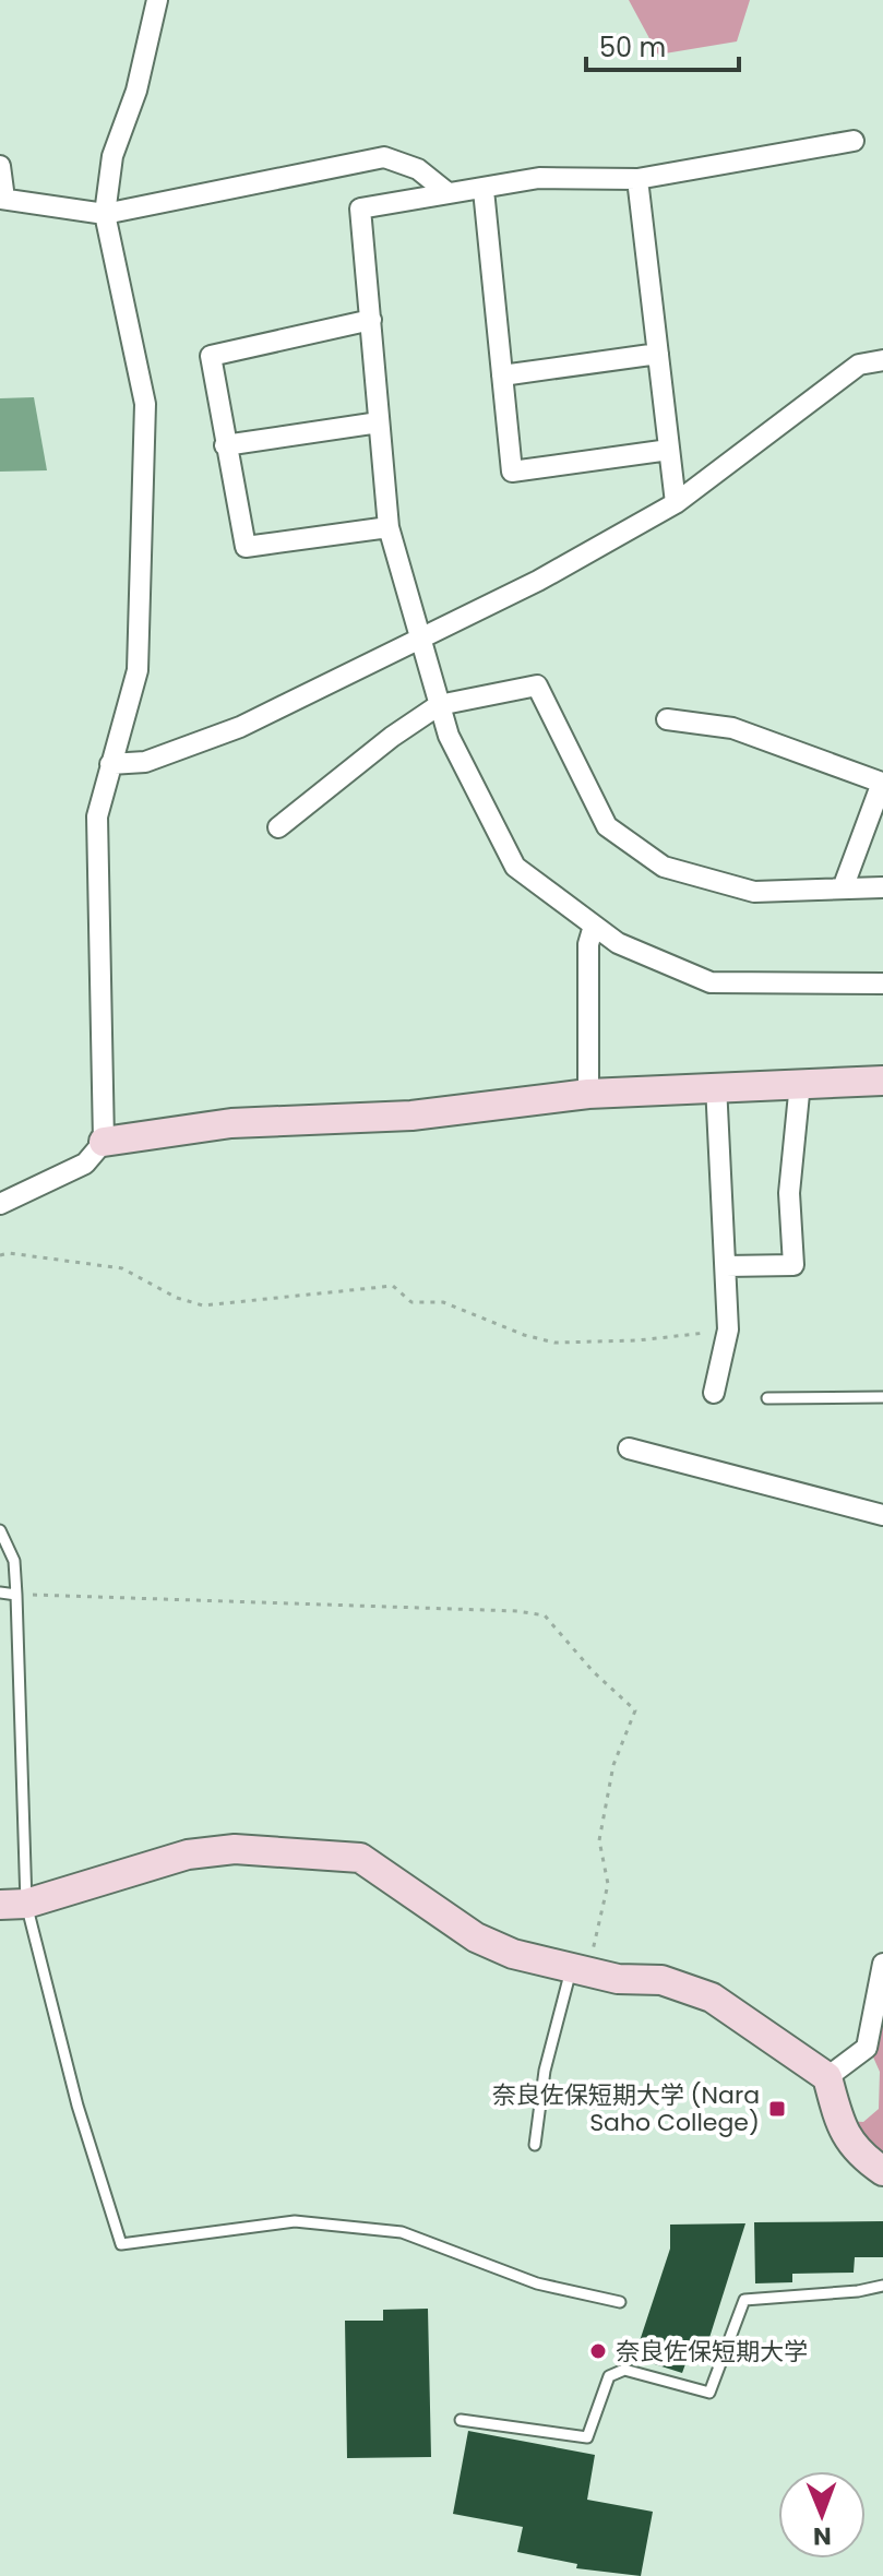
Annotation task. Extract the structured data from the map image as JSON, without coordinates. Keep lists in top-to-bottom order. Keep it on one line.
{"places":{"transit":["奈良佐保短期大学 (Nara Saho College)"],"other":["奈良佐保短期大学"]},"scale_bar":"50 m","north":"bottom"}
